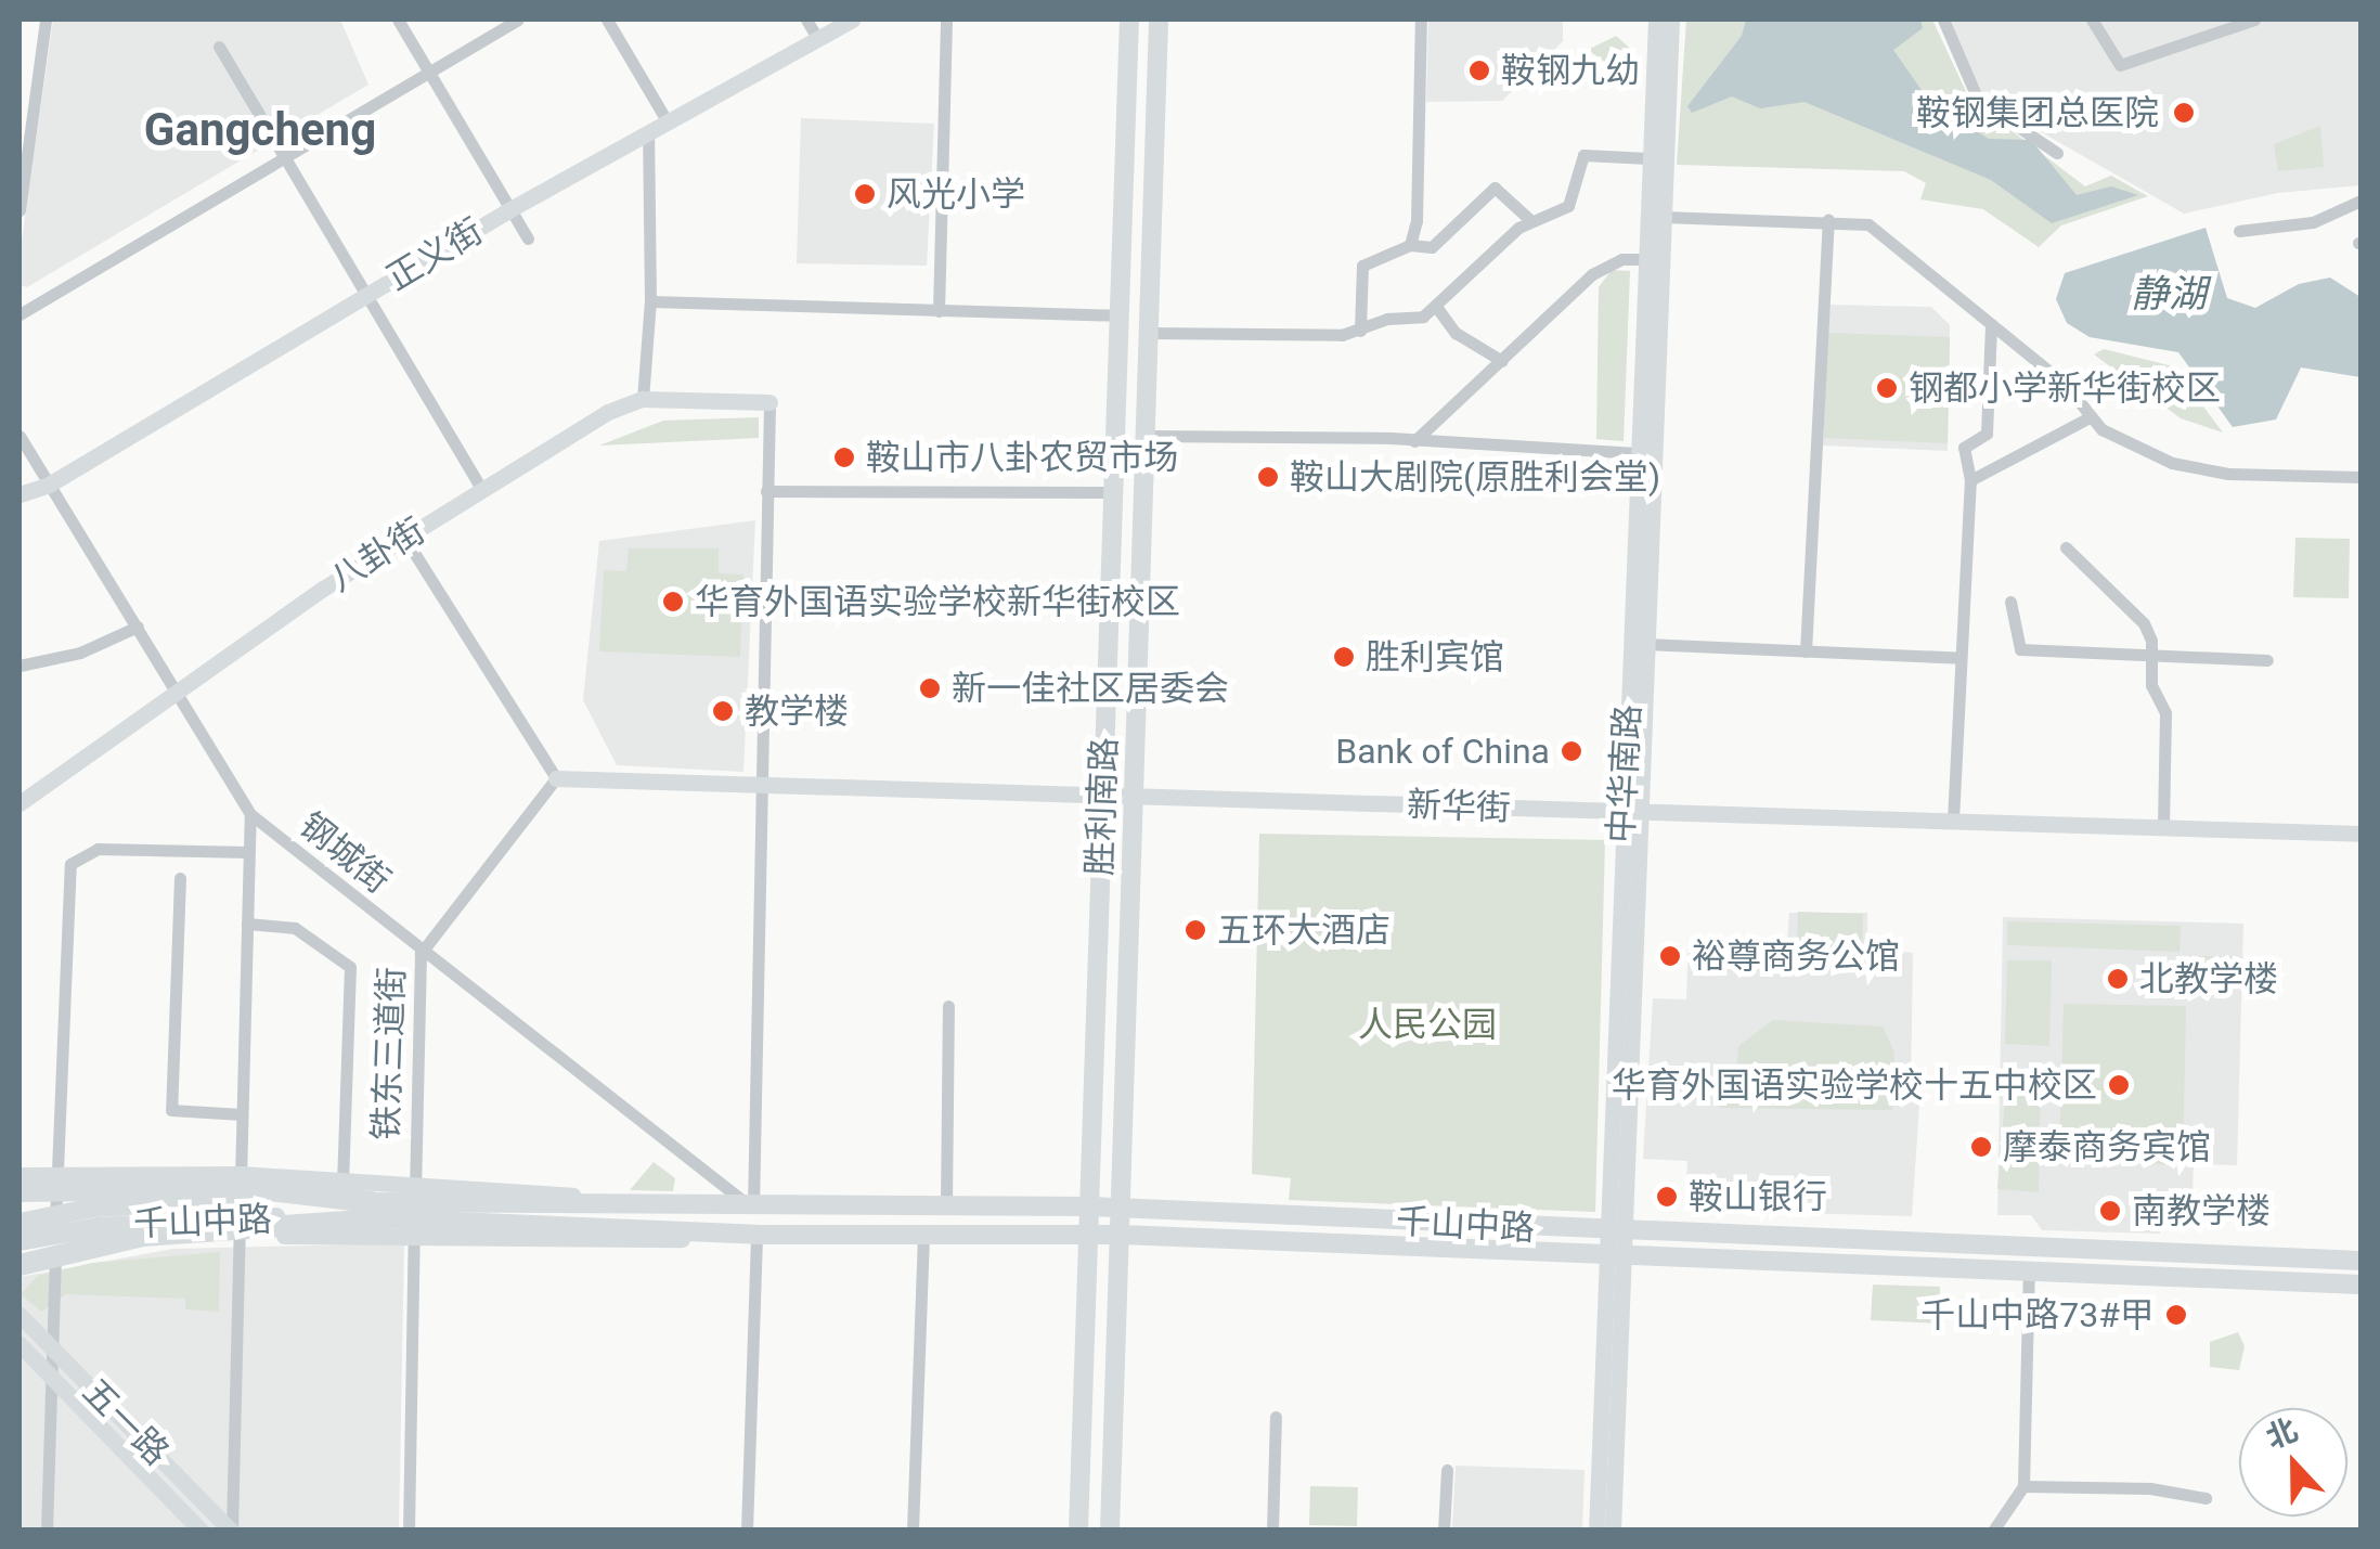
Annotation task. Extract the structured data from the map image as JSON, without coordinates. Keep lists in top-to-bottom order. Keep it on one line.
{"streets":{"main road":["正义街","八卦街","中华南路","胜利南路","新华街","千山中路","五一路"],"street":["钢城街","铁东三道街"]},"crossings":[["正义街","钢城街"],["八卦街","钢城街"],["中华南路","新华街"],["胜利南路","新华街"],["胜利南路","千山中路"],["新华街","铁东三道街"],["钢城街","铁东三道街"],["钢城街","千山中路"]],"districts":["Gangcheng"],"water":["静湖"],"parks":["人民公园"],"places":["鞍钢九幼","鞍钢集团总医院","风光小学","钢都小学新华街校区","鞍山市八卦农贸市场","鞍山大剧院(原胜利会堂)","华育外国语实验学校新华街校区","胜利宾馆","新一佳社区居委会","教学楼","Bank of China","五环大酒店","裕尊商务公馆","北教学楼","华育外国语实验学校十五中校区","摩泰商务宾馆","鞍山银行","南教学楼","千山中路73#甲"],"north":"top"}
